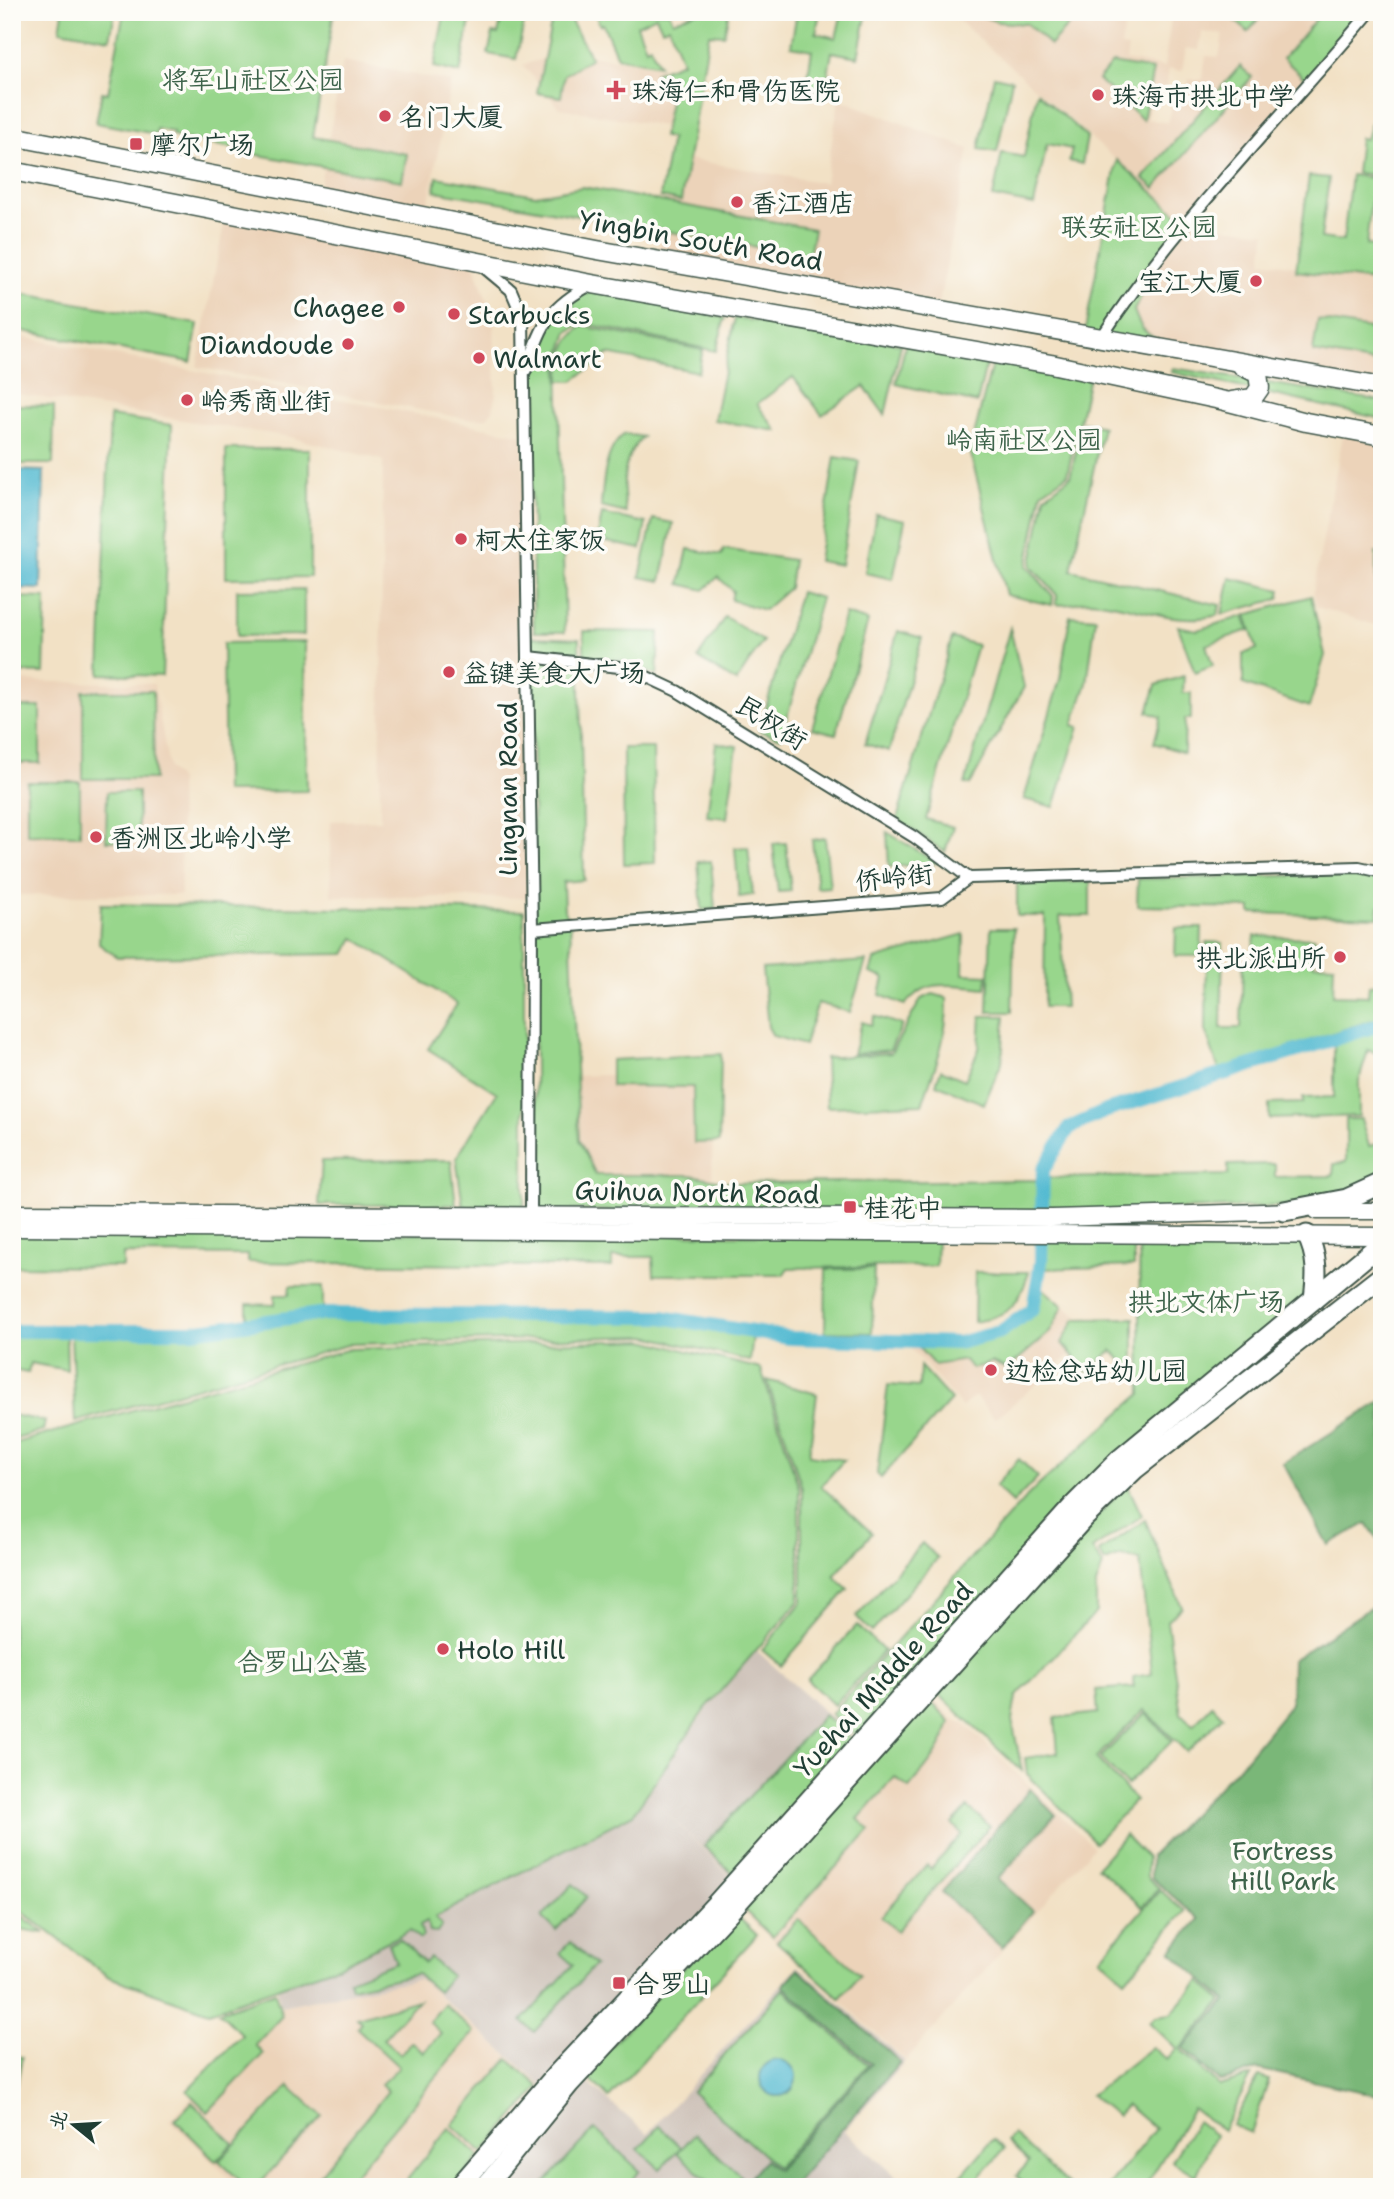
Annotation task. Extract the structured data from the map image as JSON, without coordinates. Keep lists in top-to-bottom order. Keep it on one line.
{"streets":{"highway":["Yuehai Middle Road"],"main road":["Yingbin South Road","Guihua North Road"],"street":["民权街","Lingnan Road","侨岭街"]},"crossings":[["民权街","Lingnan Road"],["民权街","侨岭街"],["Lingnan Road","侨岭街"],["Lingnan Road","Guihua North Road"]],"parks":["将军山社区公园","联安社区公园","岭南社区公园","拱北文体广场","合罗山公墓","Fortress Hill Park"],"places":{"health":["珠海仁和骨伤医院"],"other":["珠海市拱北中学","名门大厦","香江酒店","宝江大厦","Chagee","Starbucks","Diandoude","Walmart","岭秀商业街","柯太住家饭","益键美食大广场","香洲区北岭小学","拱北派出所","边检总站幼儿园","Holo Hill"],"transit":["摩尔广场","桂花中","合罗山"]},"north":"left"}
